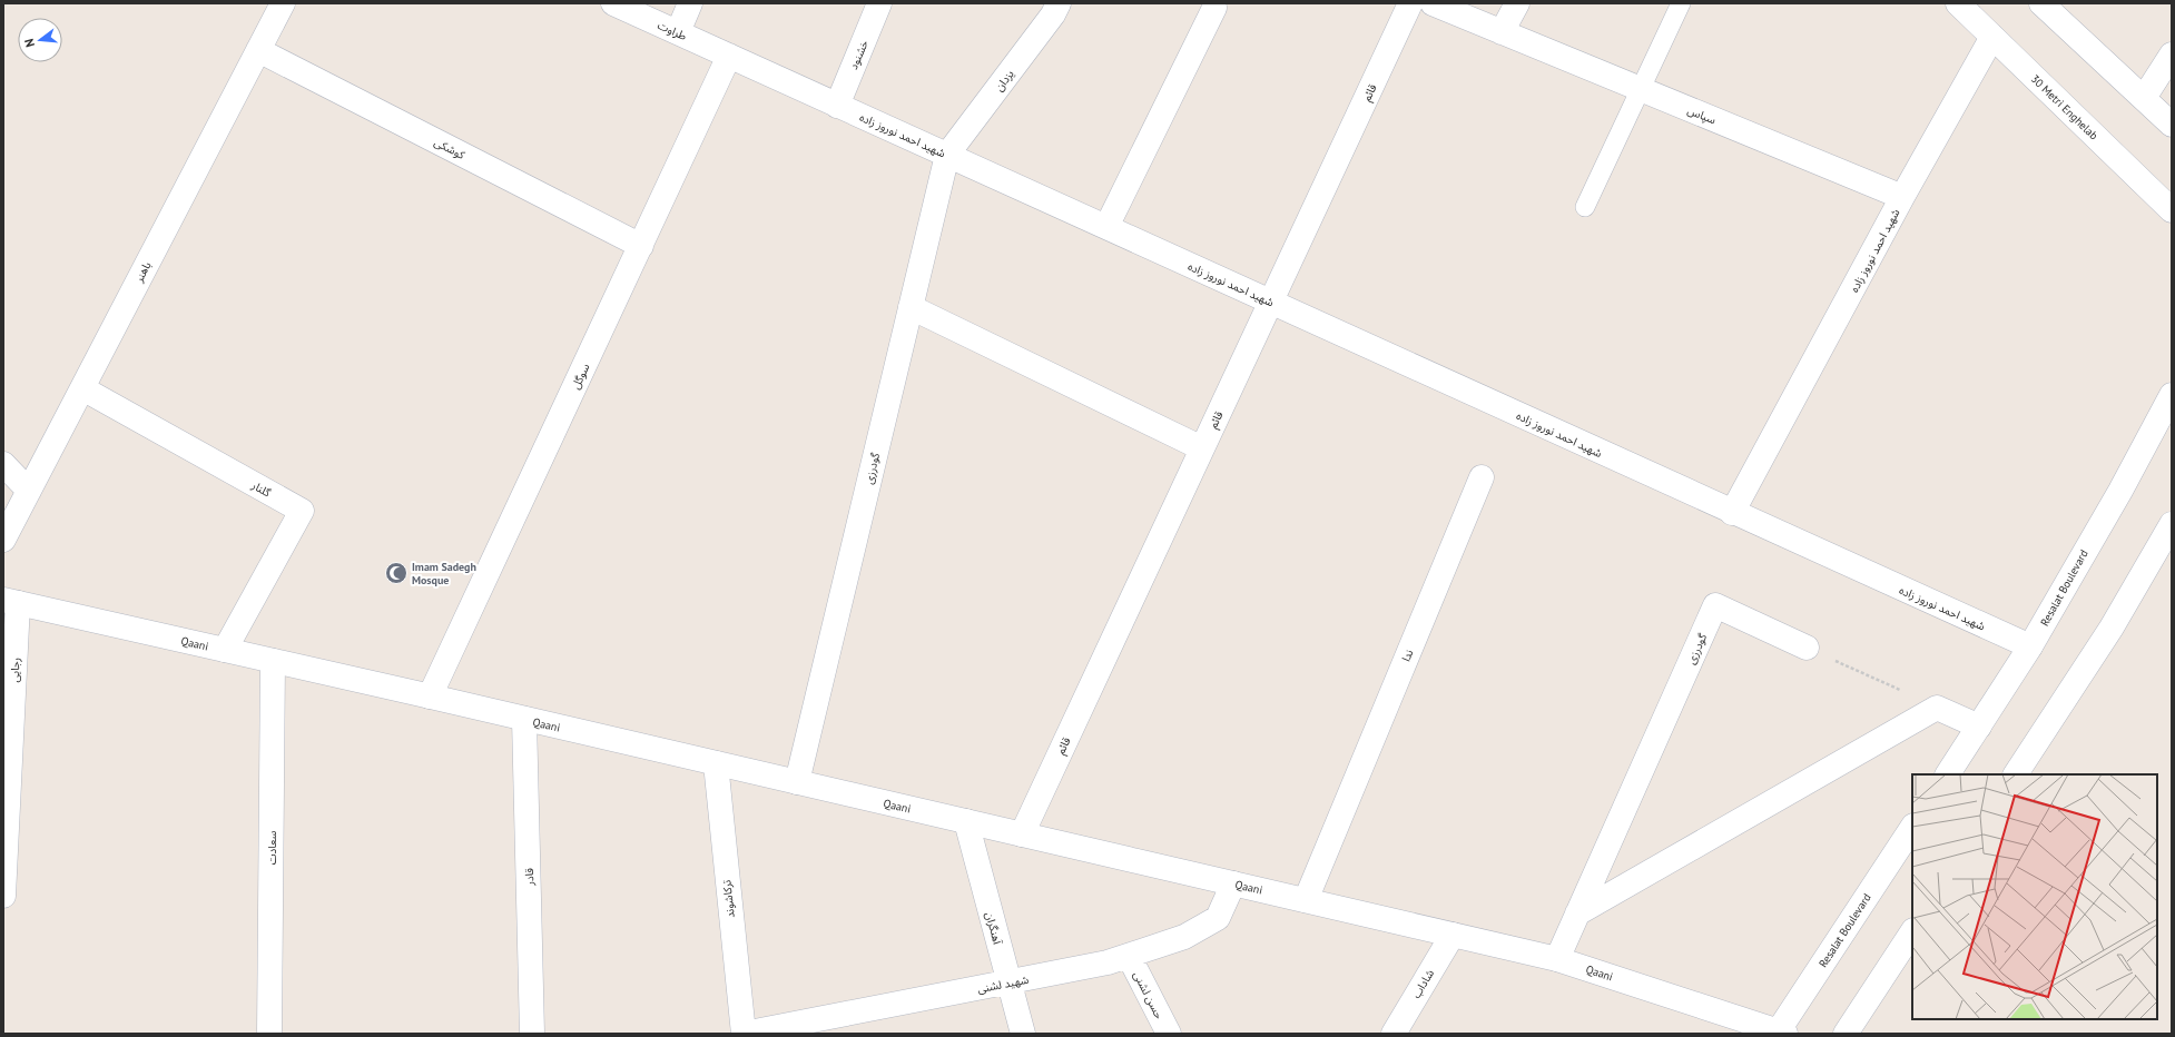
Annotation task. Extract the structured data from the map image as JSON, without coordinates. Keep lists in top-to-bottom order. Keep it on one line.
{"streets":{"street":["طراوت","خشنود","یزدان","قائم","30 Metri Enghelab","سپاس","شهید احمد نوروز زاده","کوشکی","باهنر","سوگل","گودرزی","گلنار","Resalat Boulevard","Qaani","ندا","رجایی","سعادت","قادر","ترکاشوند","آهنگران","شهید لشنی","شاداب","حسن لشنی"]},"crossings":[["طراوت","شهید احمد نوروز زاده"],["طراوت","سوگل"],["خشنود","شهید احمد نوروز زاده"],["یزدان","شهید احمد نوروز زاده"],["یزدان","گودرزی"],["قائم","شهید احمد نوروز زاده"],["قائم","Qaani"],["30 Metri Enghelab","شهید احمد نوروز زاده"],["سپاس","شهید احمد نوروز زاده"],["شهید احمد نوروز زاده","سوگل"],["شهید احمد نوروز زاده","گودرزی"],["شهید احمد نوروز زاده","Resalat Boulevard"],["کوشکی","باهنر"],["کوشکی","سوگل"],["باهنر","گلنار"],["سوگل","Qaani"],["گودرزی","Qaani"],["گلنار","Qaani"],["Resalat Boulevard","Qaani"],["Qaani","ندا"],["Qaani","رجایی"],["Qaani","سعادت"],["Qaani","قادر"],["Qaani","ترکاشوند"],["Qaani","آهنگران"],["Qaani","شهید لشنی"],["Qaani","شاداب"],["ترکاشوند","شهید لشنی"],["آهنگران","شهید لشنی"],["شهید لشنی","حسن لشنی"]],"places":{"mosque":["Imam Sadegh Mosque"]},"north":"left"}
